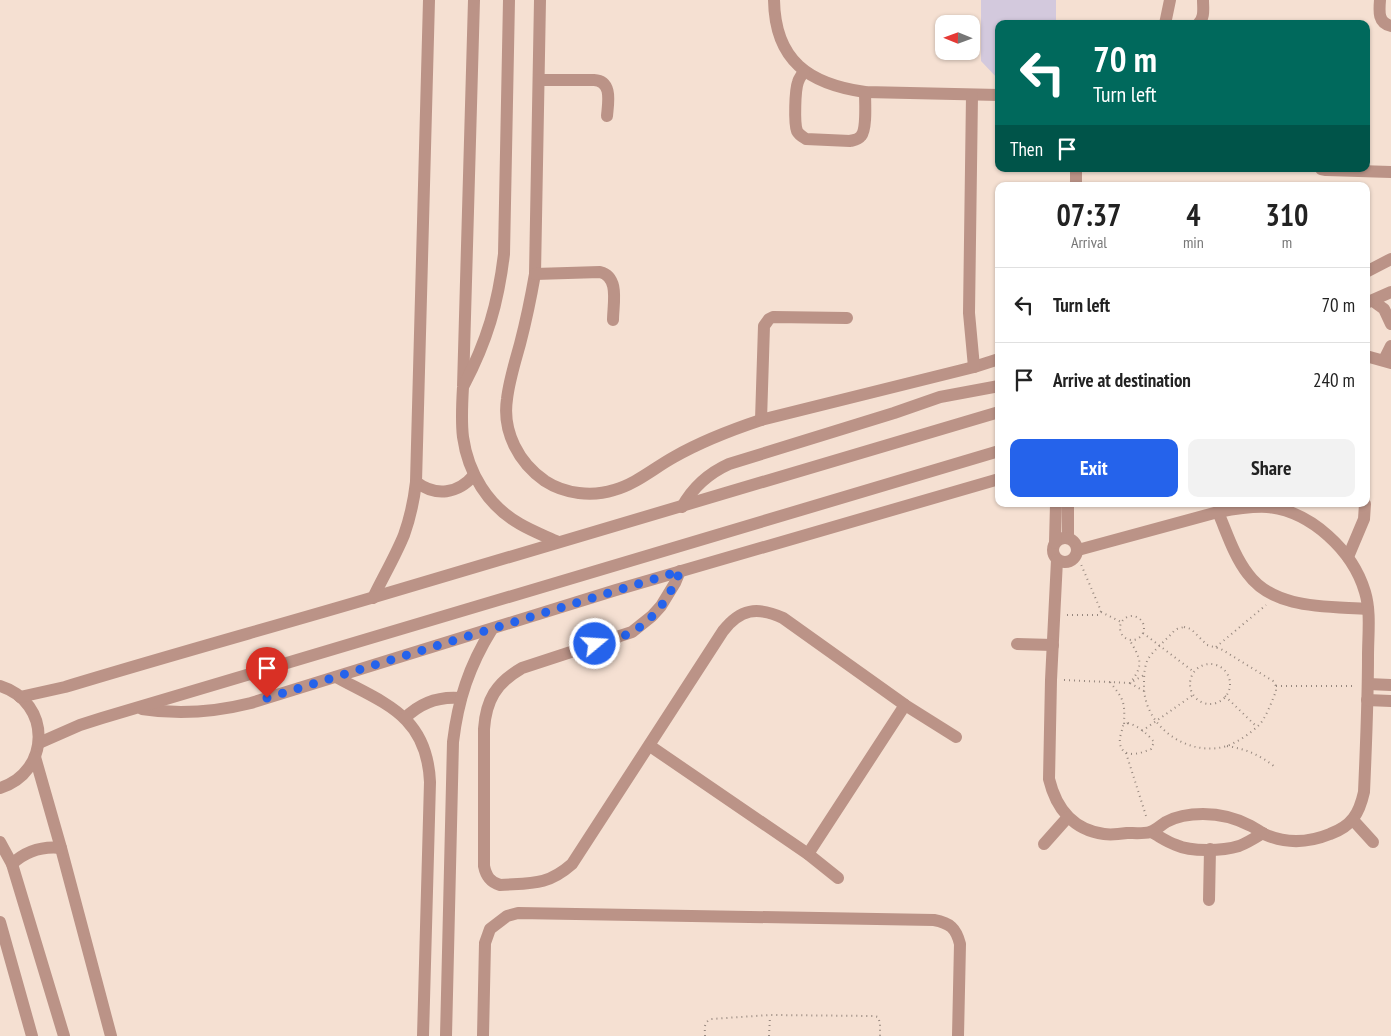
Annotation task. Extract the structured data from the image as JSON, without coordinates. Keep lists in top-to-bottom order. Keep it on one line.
{"north":"left","page":{"turn":["70 m","Turn left"],"then":"Then","eta":["07:37","Arrival","4","min","310","m"],"list":[{"name":"Turn left","value":"70 m"},{"name":"Arrive at destination","value":"240 m"}],"buttons":["Exit","Share"]}}
